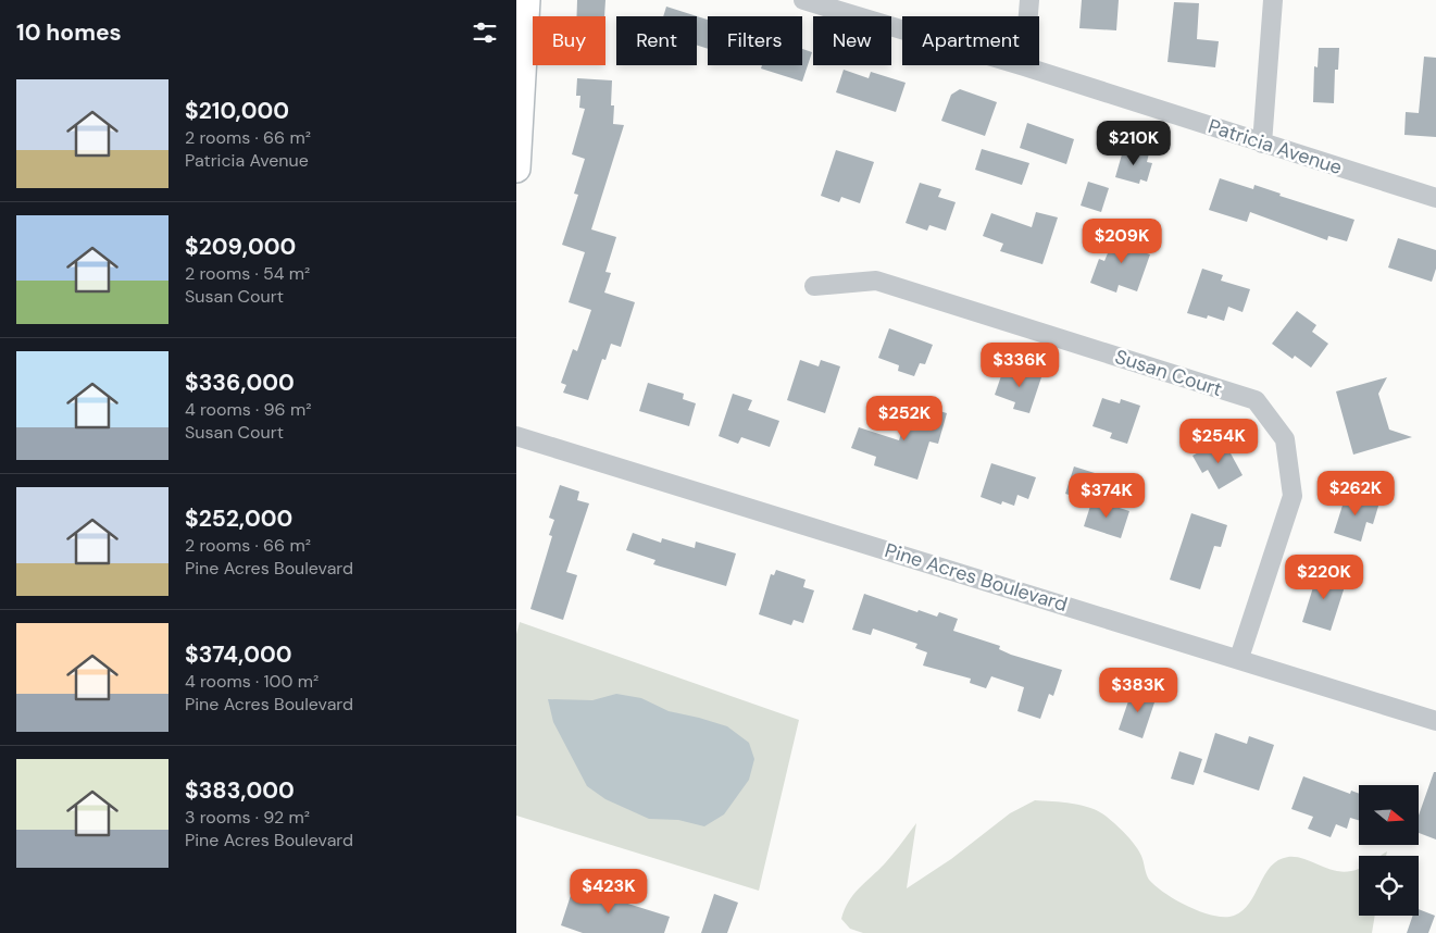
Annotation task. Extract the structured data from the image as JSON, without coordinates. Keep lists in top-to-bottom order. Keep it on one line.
{"streets":{"street":["Patricia Avenue","Susan Court","Pine Acres Boulevard"]},"crossings":[["Susan Court","Pine Acres Boulevard"]],"north":"right","page":{"heading":"10 homes","chip":["Buy","Rent","Filters","New","Apartment"],"list":[{"name":"$210,000","note":"2 rooms · 66 m² · Patricia Avenue"},{"name":"$209,000","note":"2 rooms · 54 m² · Susan Court"},{"name":"$336,000","note":"4 rooms · 96 m² · Susan Court"},{"name":"$252,000","note":"2 rooms · 66 m² · Pine Acres Boulevard"},{"name":"$374,000","note":"4 rooms · 100 m² · Pine Acres Boulevard"},{"name":"$383,000","note":"3 rooms · 92 m² · Pine Acres Boulevard"}],"price":["$210K","$209K","$336K","$252K","$254K","$262K","$374K","$220K","$383K","$423K"]}}
